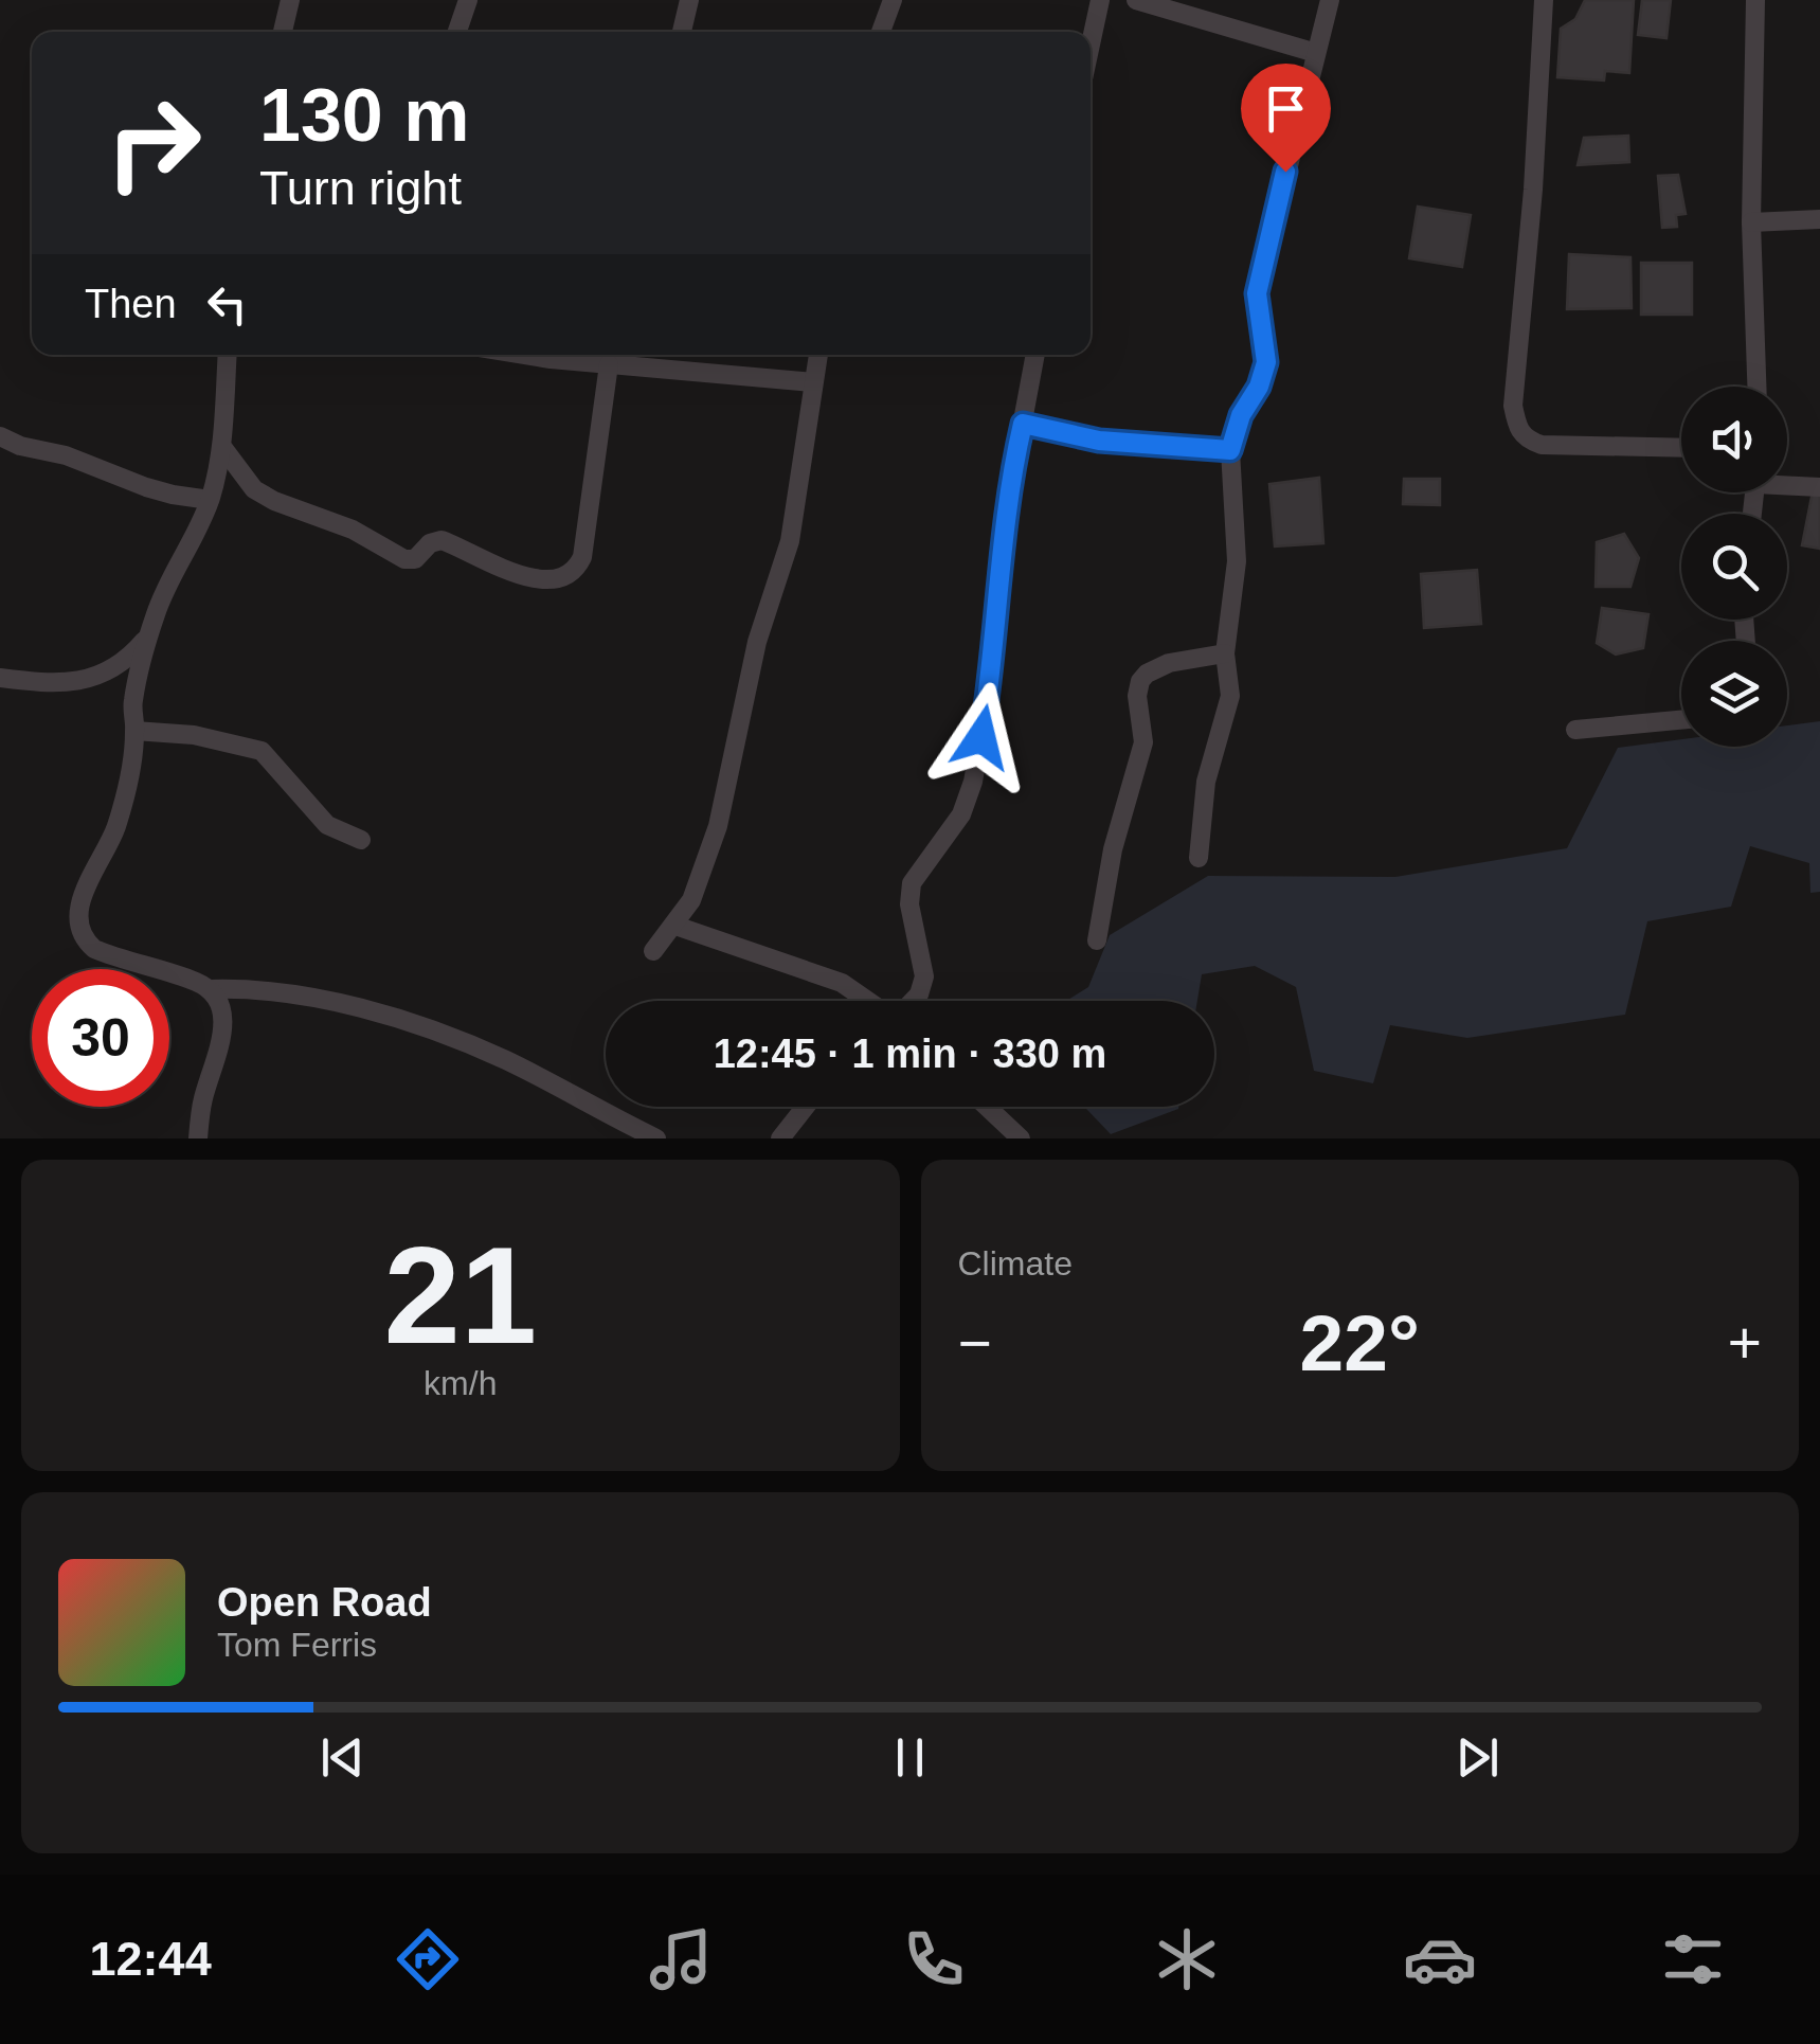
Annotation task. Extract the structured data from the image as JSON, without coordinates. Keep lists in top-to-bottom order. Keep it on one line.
{"page":{"turn":["130 m","Turn right"],"then":"Then","limit":"30","trip":"12:45 · 1 min · 330 m","tile":[["21","km/h"],"Climate"],"heat":["−","22°","+"],"song":["Open Road","Tom Ferris"],"tabs":"12:44"}}
